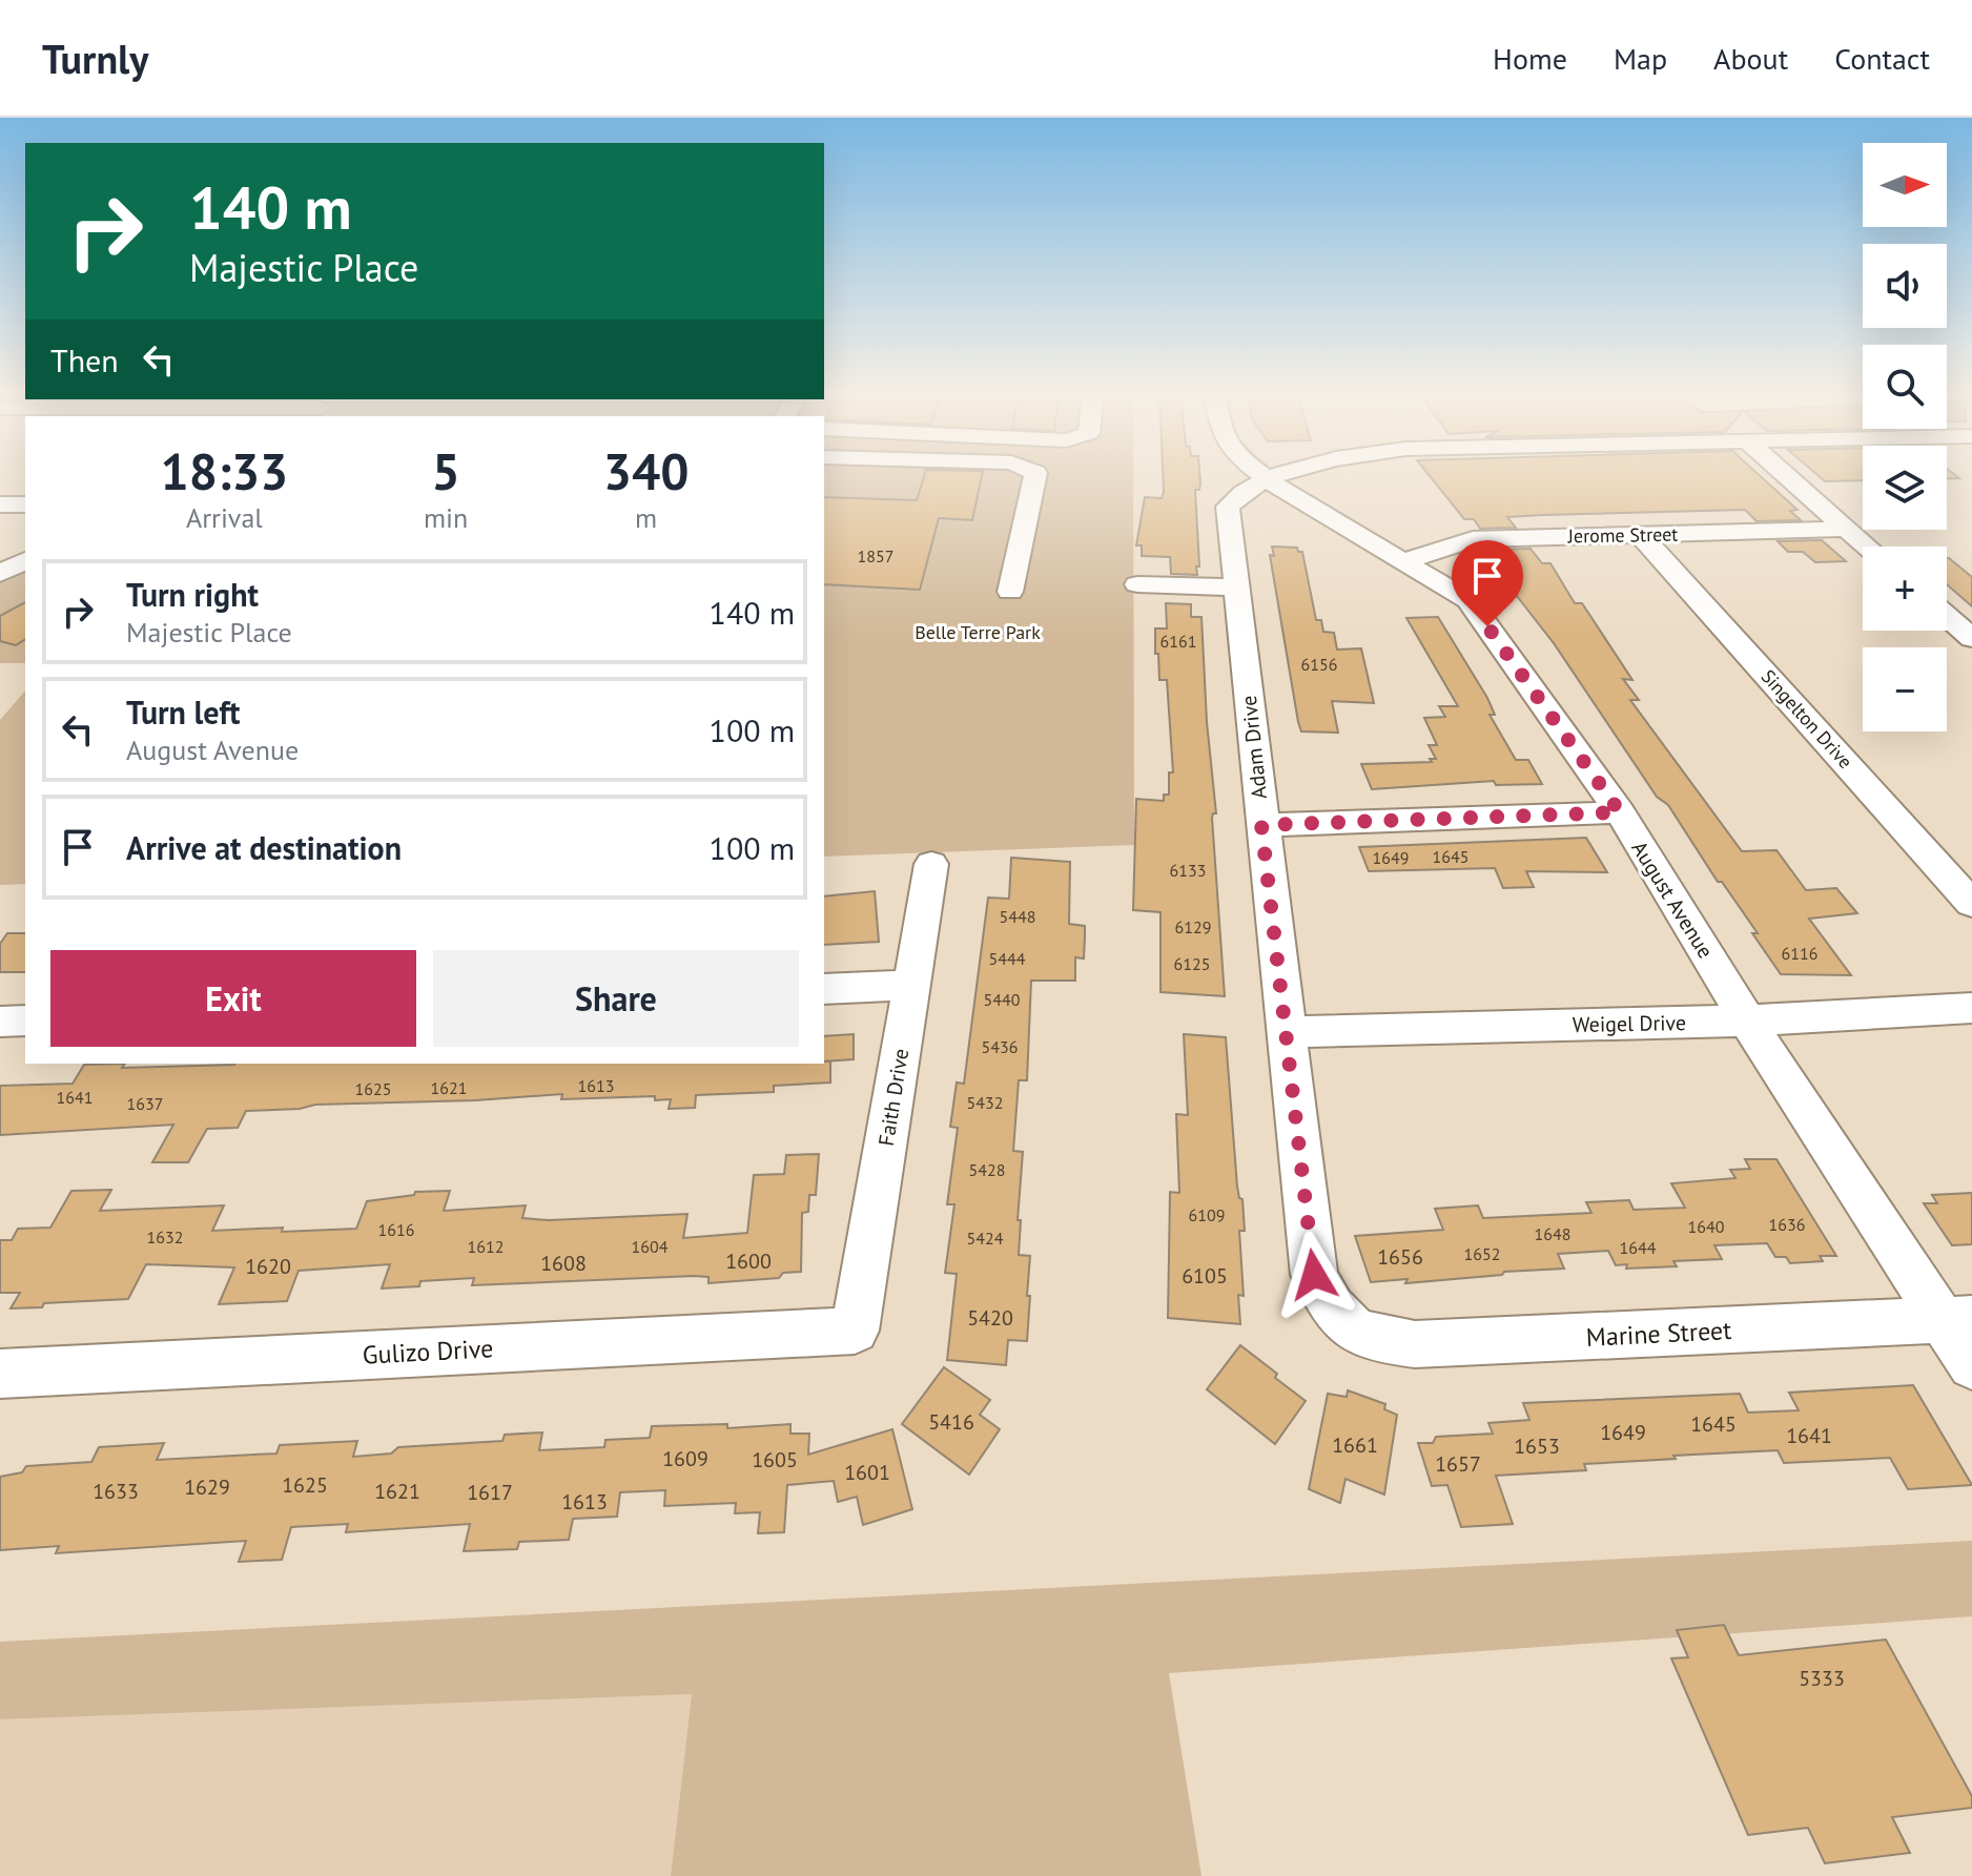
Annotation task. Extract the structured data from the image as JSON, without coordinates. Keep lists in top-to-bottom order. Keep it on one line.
{"streets":{"street":["Jerome Street","Singelton Drive","Adam Drive","August Avenue","Weigel Drive","Faith Drive","Marine Street","Gulizo Drive"]},"crossings":[["Jerome Street","Singelton Drive"],["Jerome Street","August Avenue"],["Adam Drive","August Avenue"],["Adam Drive","Weigel Drive"],["Adam Drive","Marine Street"],["August Avenue","Weigel Drive"],["August Avenue","Marine Street"],["Faith Drive","Gulizo Drive"]],"parks":["Belle Terre Park"],"house_numbers":["1857","6161","6156","1645","1649","6133","5448","6129","6116","5444","6125","5440","5436","1613","1621","1625","1641","5432","1637","5428","6109","1636","1640","1616","1648","1632","5424","1612","1604","1644","1652","1656","1600","1608","1620","6105","5420","5416","1645","1649","1641","1661","1653","1609","1605","1657","1601","1625","1629","1633","1621","1617","1613","5333"],"north":"right","page":{"header":"Turnly","nav":["Home","Map","About","Contact"],"map_buttons":["+","−"],"turn":["140 m","Majestic Place"],"then":"Then","eta":["18:33","Arrival","5","min","340","m"],"list":[{"name":"Turn right","note":"Majestic Place","value":"140 m"},{"name":"Turn left","note":"August Avenue","value":"100 m"},{"name":"Arrive at destination","value":"100 m"}],"buttons":["Exit","Share"]}}
